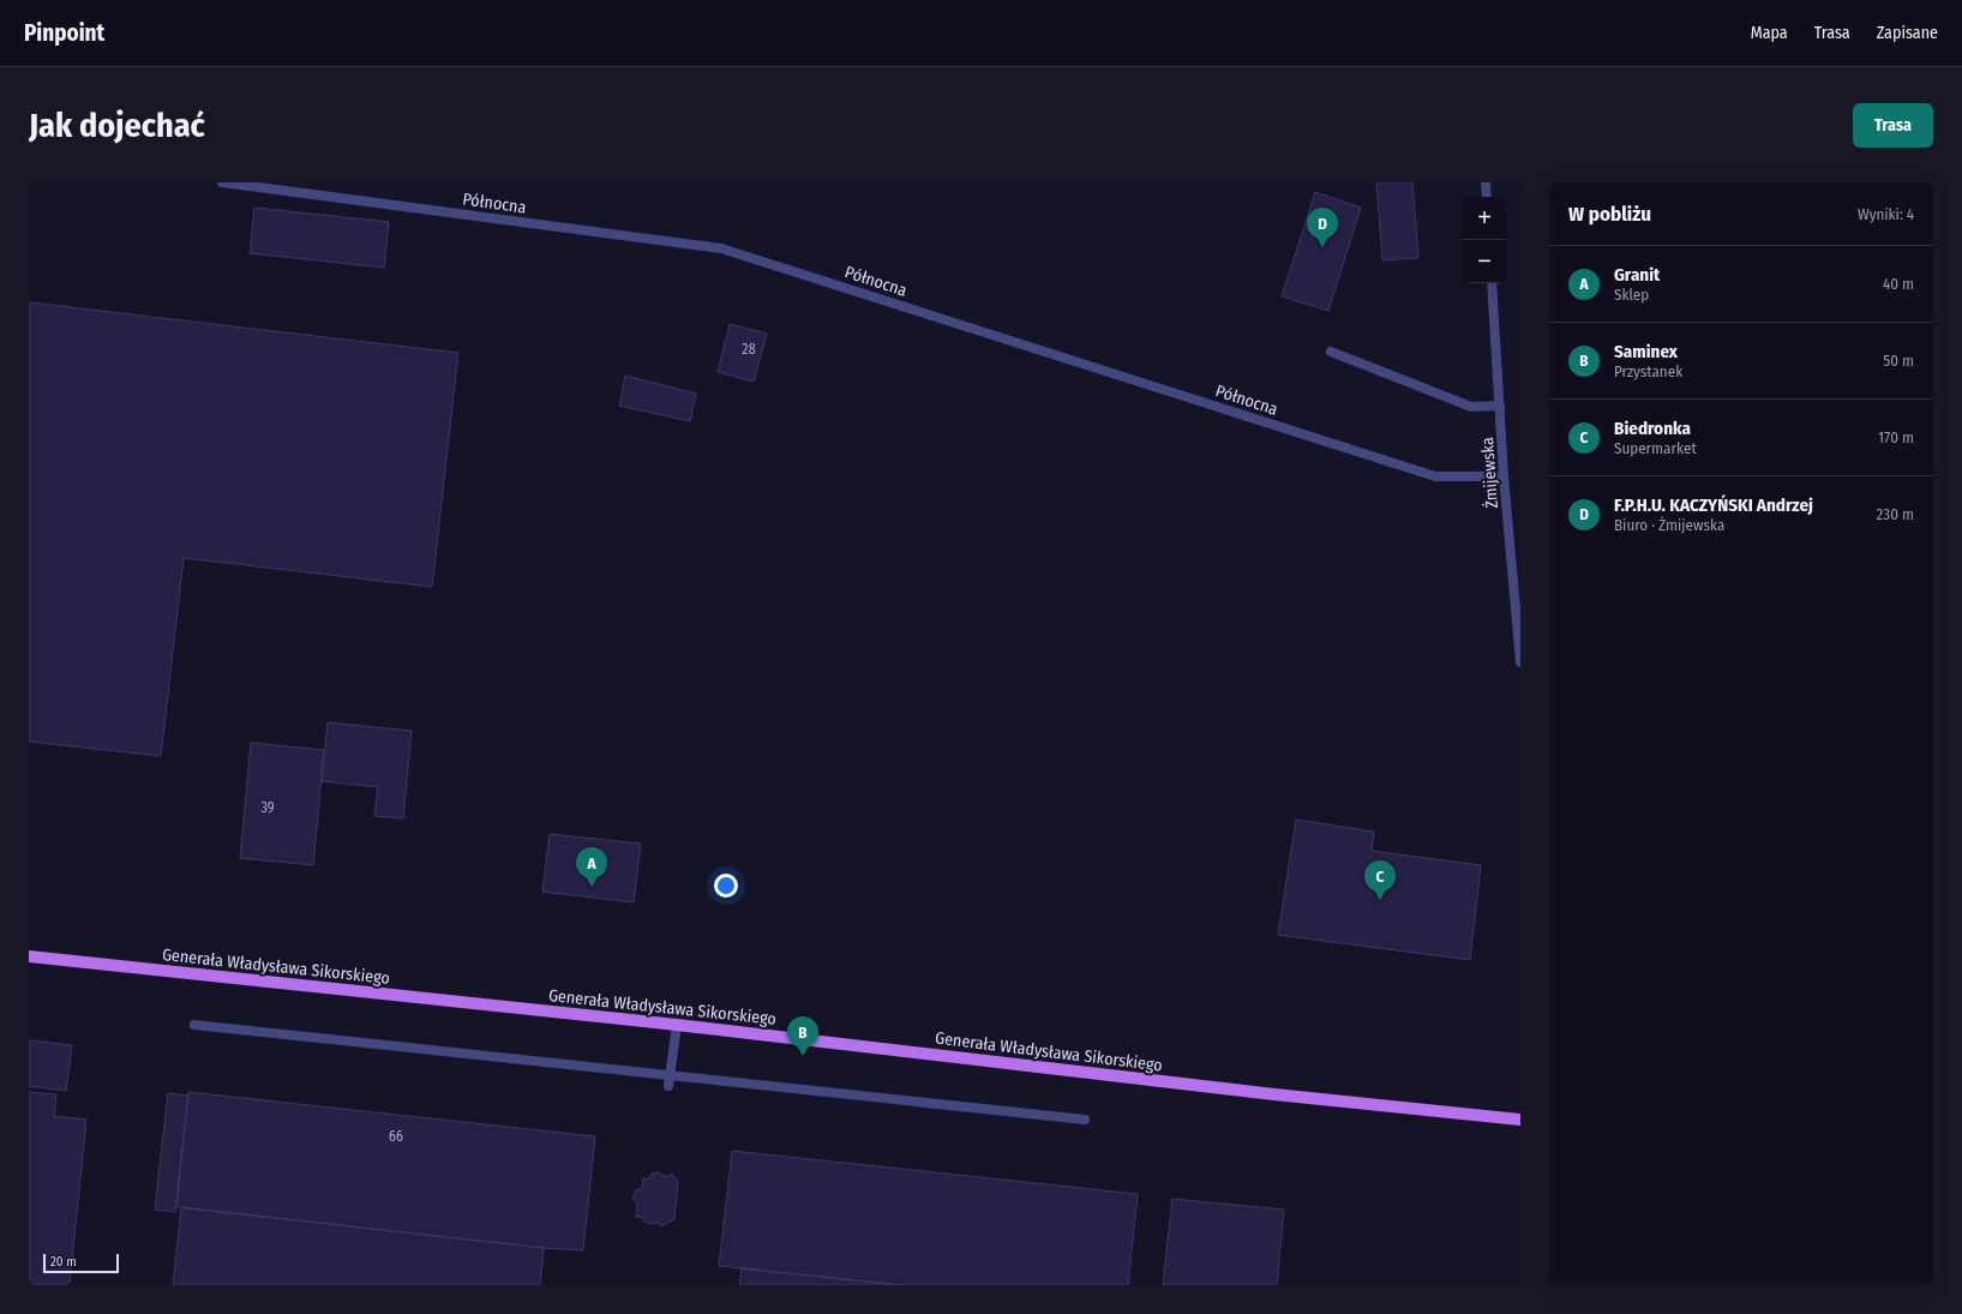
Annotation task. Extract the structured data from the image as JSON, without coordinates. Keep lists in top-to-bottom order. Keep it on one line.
{"streets":{"main road":["Generała Władysława Sikorskiego"],"street":["Północna","Żmijewska"]},"crossings":[["Północna","Żmijewska"]],"house_numbers":["28","39","66"],"scale_bar":"20 m","page":{"header":"Pinpoint","nav":["Mapa","Trasa","Zapisane"],"buttons":"Trasa","title":"Jak dojechać","heading":["W pobliżu","Wyniki: 4"],"map_buttons":["+","−"],"pins":["D","A","C","B"],"list":[{"mark":"A","name":"Granit","note":"Sklep","value":"40 m"},{"mark":"B","name":"Saminex","note":"Przystanek","value":"50 m"},{"mark":"C","name":"Biedronka","note":"Supermarket","value":"170 m"},{"mark":"D","name":"F.P.H.U. KACZYŃSKI Andrzej","note":"Biuro · Żmijewska","value":"230 m"}],"scale":"20 m"}}
